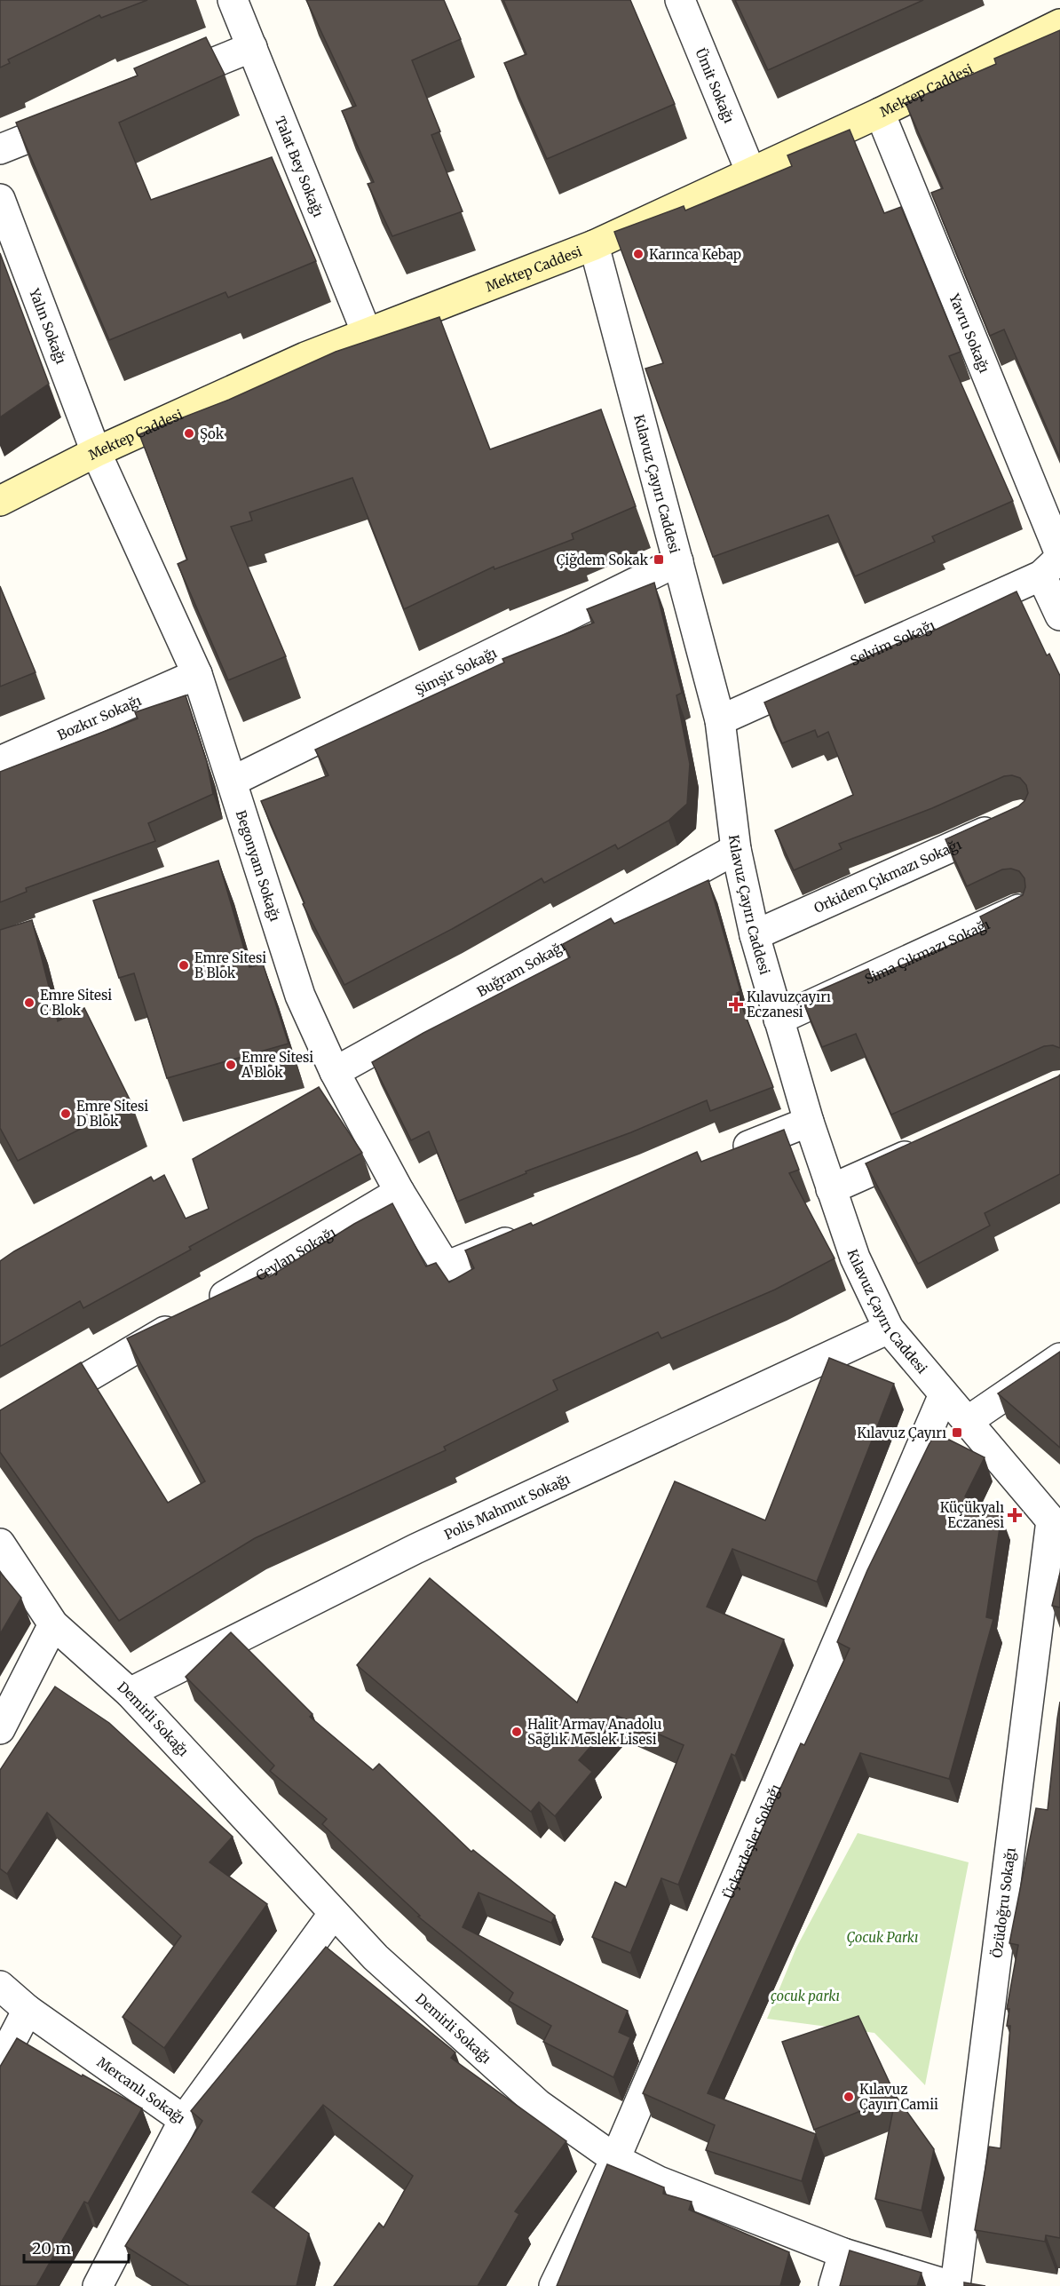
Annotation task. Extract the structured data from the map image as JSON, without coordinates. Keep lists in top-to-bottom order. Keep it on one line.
{"streets":{"street":["Ümit Sokağı","Mektep Caddesi","Talat Bey Sokağı","Yalın Sokağı","Yavru Sokağı","Kılavuz Çayırı Caddesi","Selvim Sokağı","Şimşir Sokağı","Bozkır Sokağı","Begonyam Sokağı","Orkidem Çıkmazı Sokağı","Sima Çıkmazı Sokağı","Buğram Sokağı","Ceylan Sokağı","Polis Mahmut Sokağı","Demirli Sokağı","Üçkardeşler Sokağı","Özüdoğru Sokağı","Mercanlı Sokağı"]},"crossings":[["Ümit Sokağı","Mektep Caddesi"],["Mektep Caddesi","Talat Bey Sokağı"],["Mektep Caddesi","Yalın Sokağı"],["Mektep Caddesi","Yavru Sokağı"],["Mektep Caddesi","Kılavuz Çayırı Caddesi"],["Mektep Caddesi","Begonyam Sokağı"],["Yalın Sokağı","Begonyam Sokağı"],["Yavru Sokağı","Selvim Sokağı"],["Kılavuz Çayırı Caddesi","Selvim Sokağı"],["Kılavuz Çayırı Caddesi","Şimşir Sokağı"],["Kılavuz Çayırı Caddesi","Orkidem Çıkmazı Sokağı"],["Kılavuz Çayırı Caddesi","Sima Çıkmazı Sokağı"],["Kılavuz Çayırı Caddesi","Buğram Sokağı"],["Kılavuz Çayırı Caddesi","Polis Mahmut Sokağı"],["Kılavuz Çayırı Caddesi","Üçkardeşler Sokağı"],["Kılavuz Çayırı Caddesi","Özüdoğru Sokağı"],["Şimşir Sokağı","Begonyam Sokağı"],["Bozkır Sokağı","Begonyam Sokağı"],["Begonyam Sokağı","Buğram Sokağı"],["Begonyam Sokağı","Ceylan Sokağı"],["Polis Mahmut Sokağı","Demirli Sokağı"],["Demirli Sokağı","Üçkardeşler Sokağı"],["Demirli Sokağı","Özüdoğru Sokağı"]],"parks":["Çocuk Parkı","çocuk parkı"],"places":{"other":["Karınca Kebap","Şok","Emre Sitesi B Blok","Emre Sitesi C Blok","Emre Sitesi A Blok","Emre Sitesi D Blok","Halit Armay Anadolu Sağlık Meslek Lisesi","Kılavuz Çayırı Camii"],"transit":["Çiğdem Sokak","Kılavuz Çayırı"],"health":["Kılavuzçayırı Eczanesi","Küçükyalı Eczanesi"]},"scale_bar":"20 m"}
